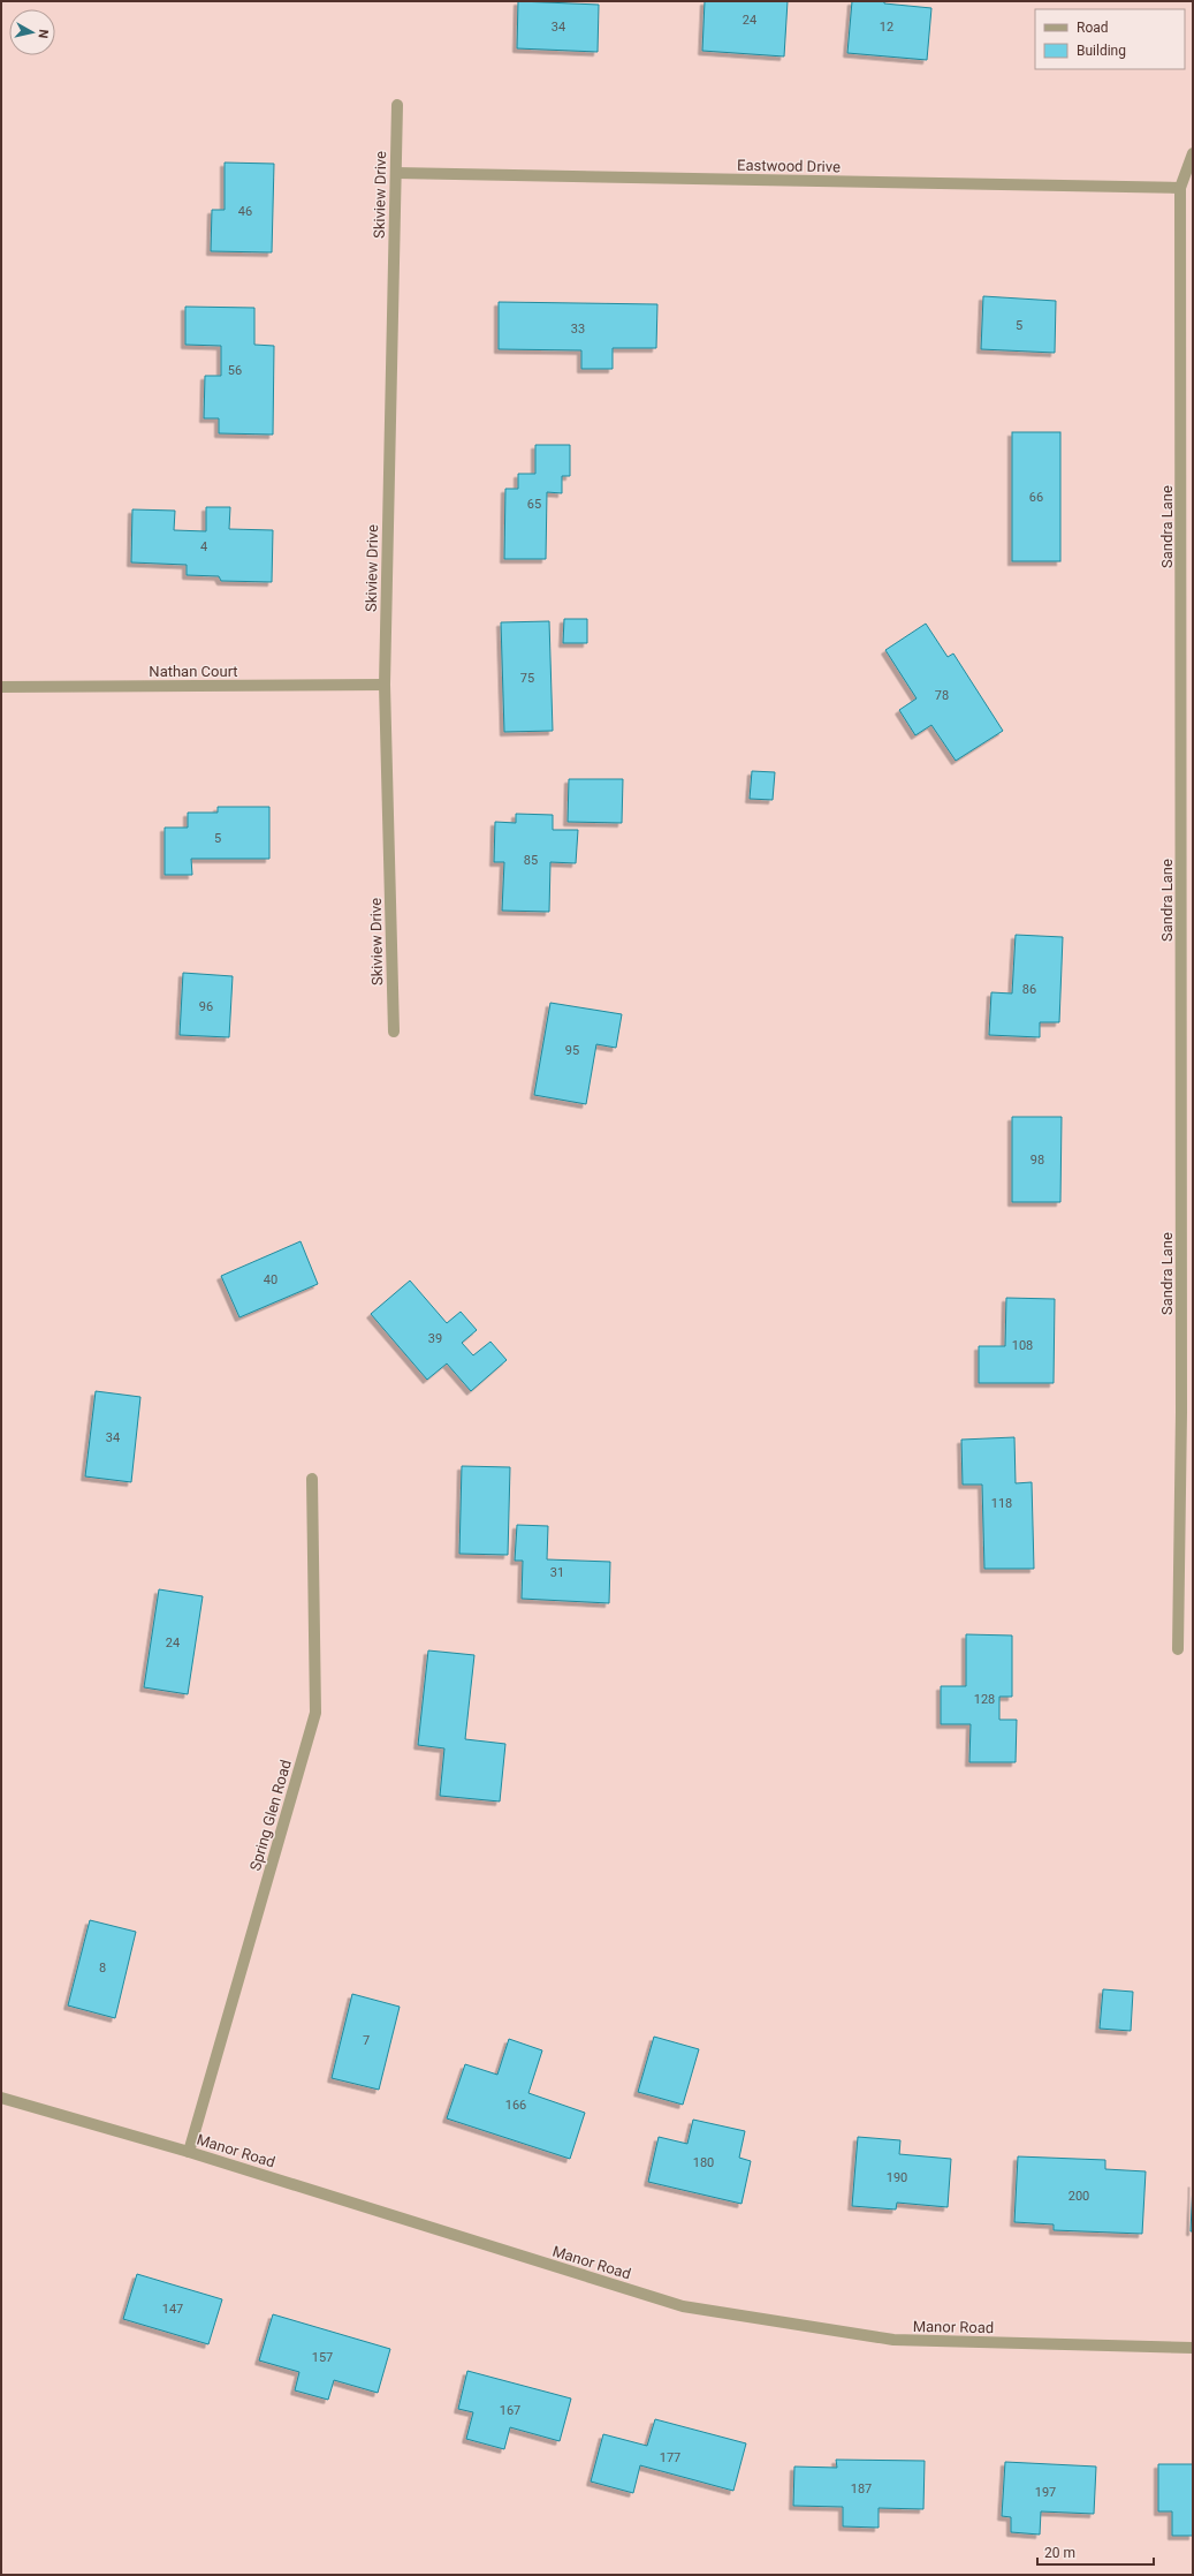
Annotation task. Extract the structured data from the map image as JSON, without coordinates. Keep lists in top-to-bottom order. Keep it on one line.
{"streets":{"street":["Eastwood Drive","Skiview Drive","Sandra Lane","Nathan Court","Spring Glen Road","Manor Road"]},"crossings":[["Eastwood Drive","Skiview Drive"],["Eastwood Drive","Sandra Lane"],["Skiview Drive","Nathan Court"],["Spring Glen Road","Manor Road"]],"house_numbers":["24","34","12","46","5","33","56","66","65","4","75","78","5","85","86","96","95","98","40","39","108","34","118","31","24","128","8","7","166","180","190","200","147","157","167","177","187","197"],"legend":["Road","Building"],"scale_bar":"20 m","north":"right"}
